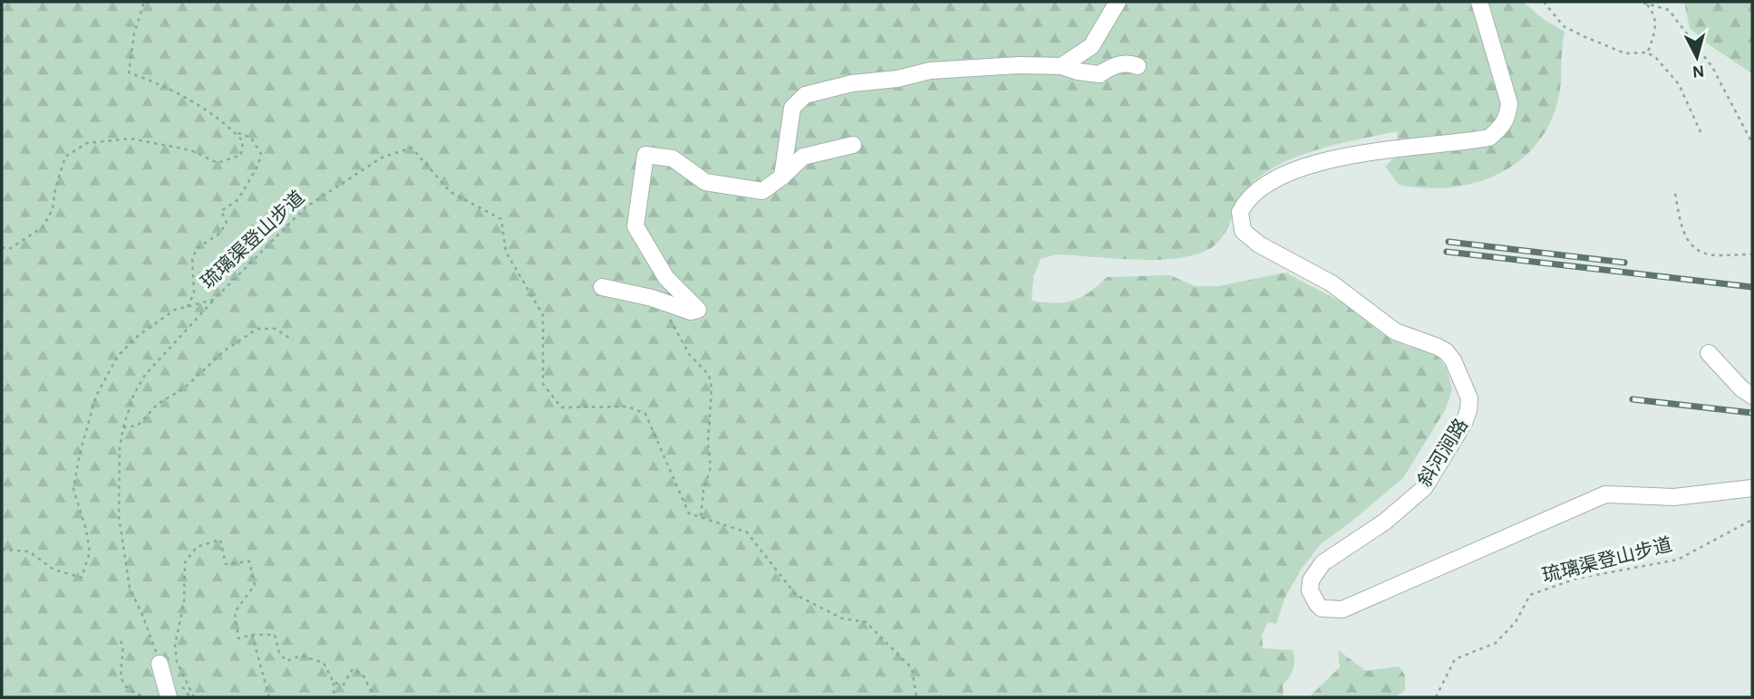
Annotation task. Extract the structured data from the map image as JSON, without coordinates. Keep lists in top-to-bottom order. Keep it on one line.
{"streets":{"street":["斜河涧路"],"path":["琉璃渠登山步道"]},"north":"bottom"}
